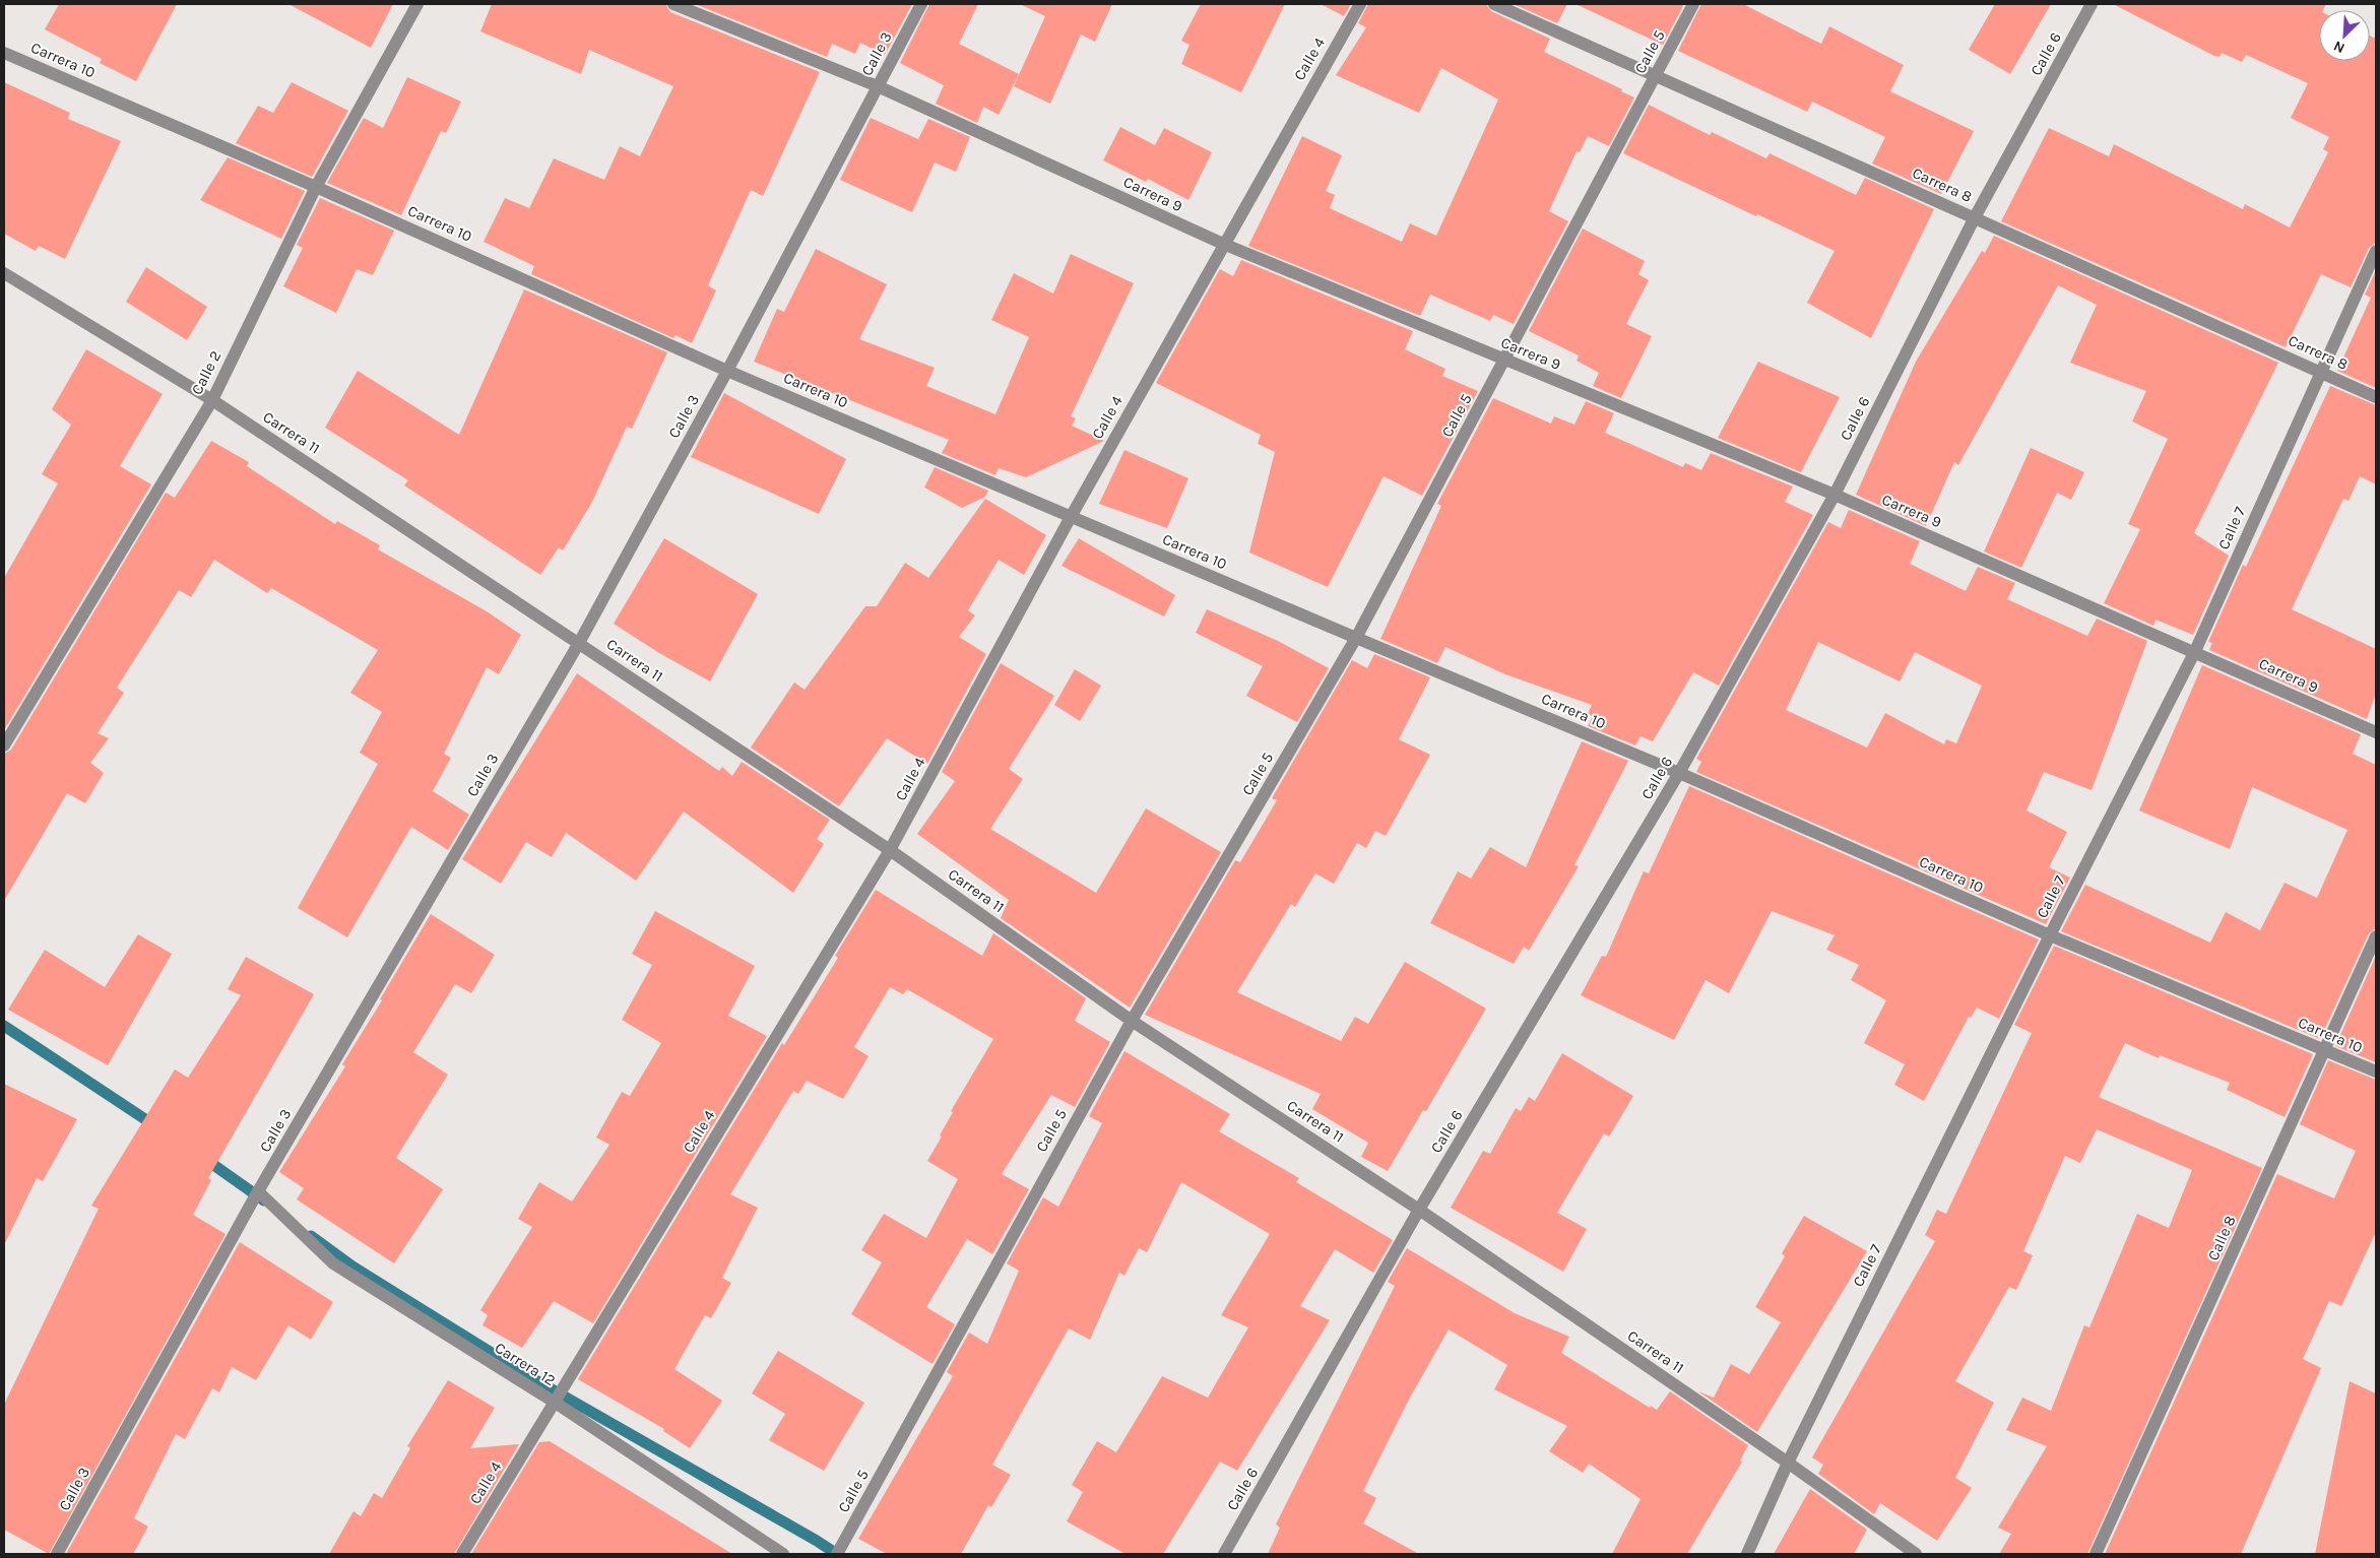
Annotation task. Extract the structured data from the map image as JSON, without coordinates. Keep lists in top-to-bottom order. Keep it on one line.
{"streets":{"street":["Calle 5","Calle 3","Calle 6","Calle 4","Carrera 10","Carrera 8","Carrera 9","Calle 2","Carrera 11","Calle 7","Calle 8","Carrera 12"]},"crossings":[["Calle 5","Carrera 10"],["Calle 5","Carrera 8"],["Calle 5","Carrera 9"],["Calle 5","Carrera 11"],["Calle 3","Carrera 10"],["Calle 3","Carrera 9"],["Calle 3","Carrera 11"],["Calle 3","Carrera 12"],["Calle 6","Carrera 10"],["Calle 6","Carrera 8"],["Calle 6","Carrera 9"],["Calle 6","Carrera 11"],["Calle 4","Carrera 10"],["Calle 4","Carrera 9"],["Calle 4","Carrera 11"],["Calle 4","Carrera 12"],["Carrera 10","Calle 2"],["Carrera 10","Calle 7"],["Carrera 10","Calle 8"],["Carrera 8","Calle 7"],["Carrera 9","Calle 7"],["Calle 2","Carrera 11"],["Carrera 11","Calle 7"]],"north":"bottom left"}
